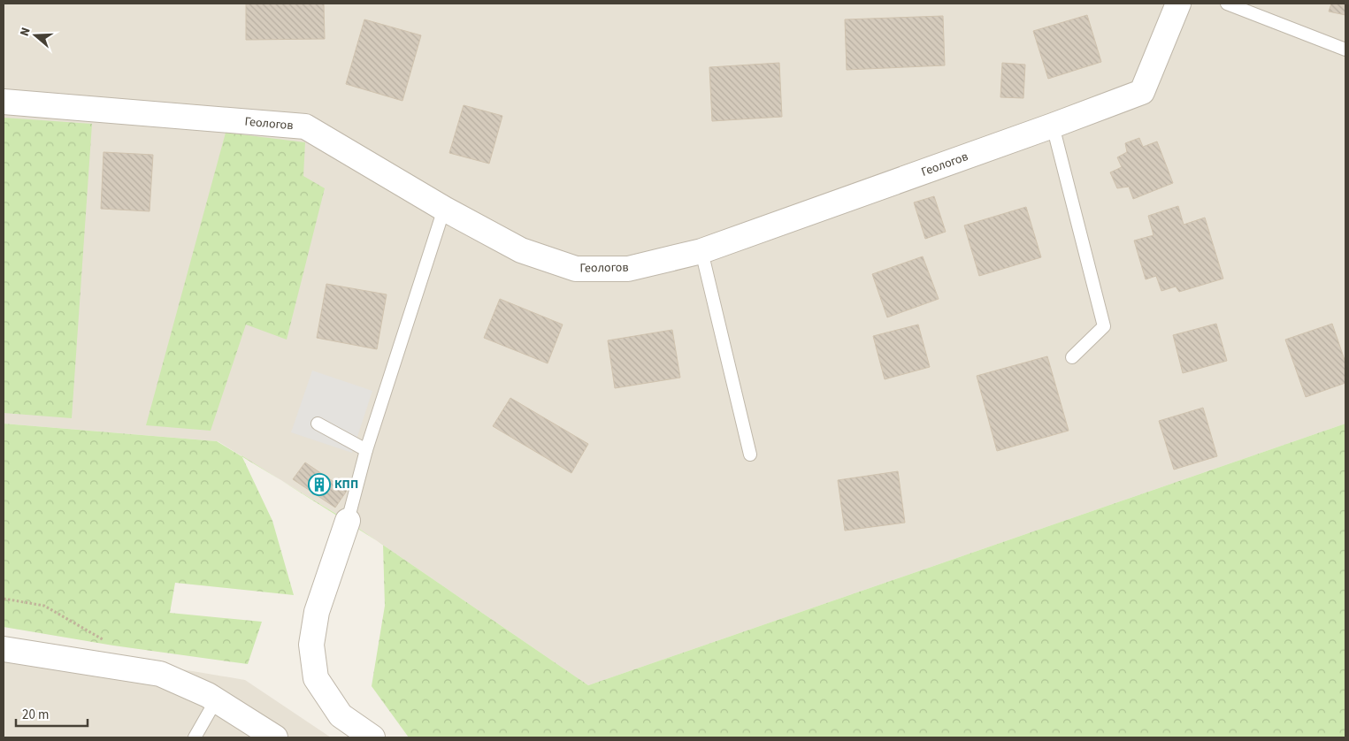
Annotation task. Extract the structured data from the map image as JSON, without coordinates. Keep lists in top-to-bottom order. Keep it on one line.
{"streets":{"street":["Геологов"]},"places":{"building":["КПП"]},"scale_bar":"20 m","north":"left"}
